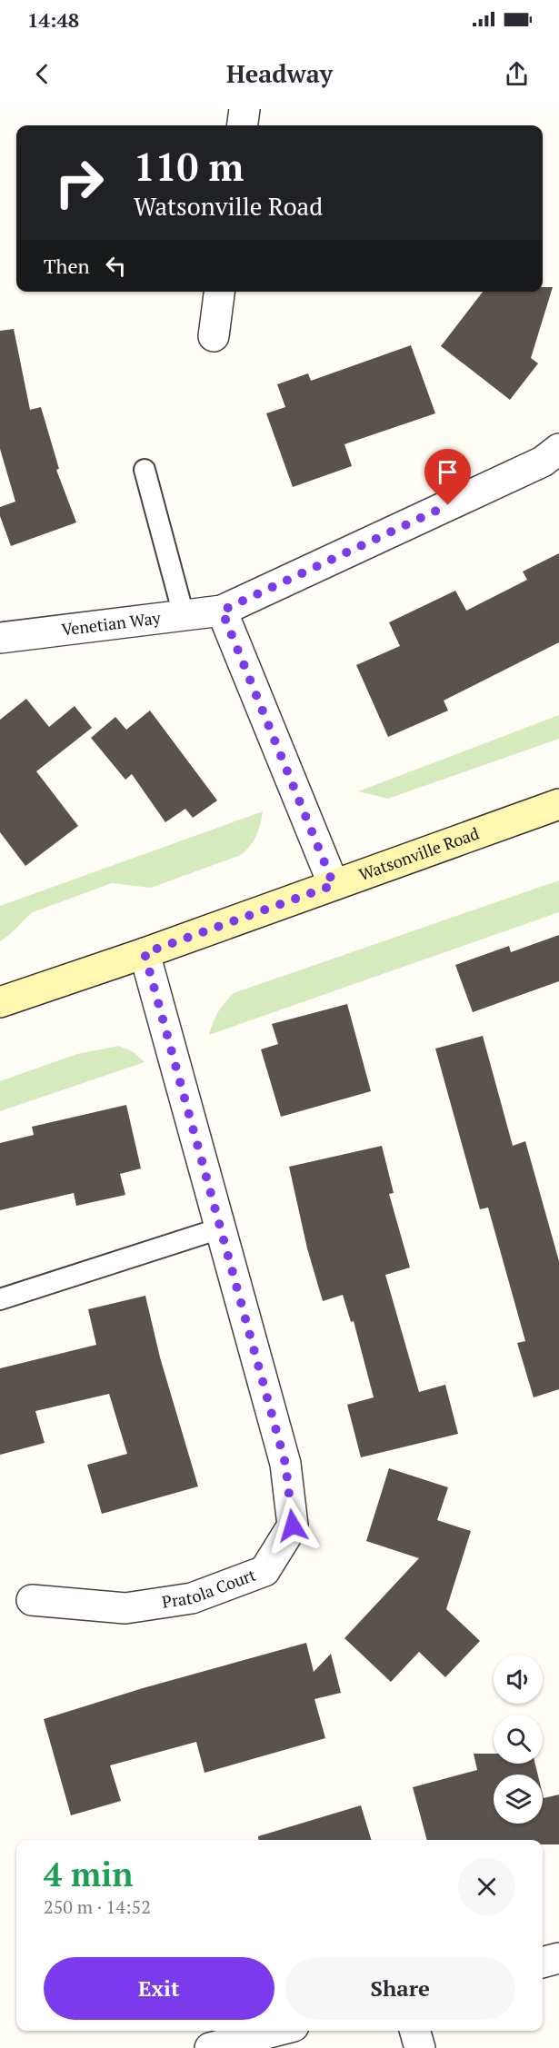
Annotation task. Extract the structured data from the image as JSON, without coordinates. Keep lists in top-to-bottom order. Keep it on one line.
{"streets":{"main road":["Watsonville Road"],"street":["Venetian Way","Pratola Court"]},"crossings":[["Watsonville Road","Pratola Court"]],"page":{"status":"14:48","header":"Headway","turn":["110 m","Watsonville Road"],"then":"Then","heading":["4 min","250 m · 14:52"],"buttons":["Exit","Share"]}}
